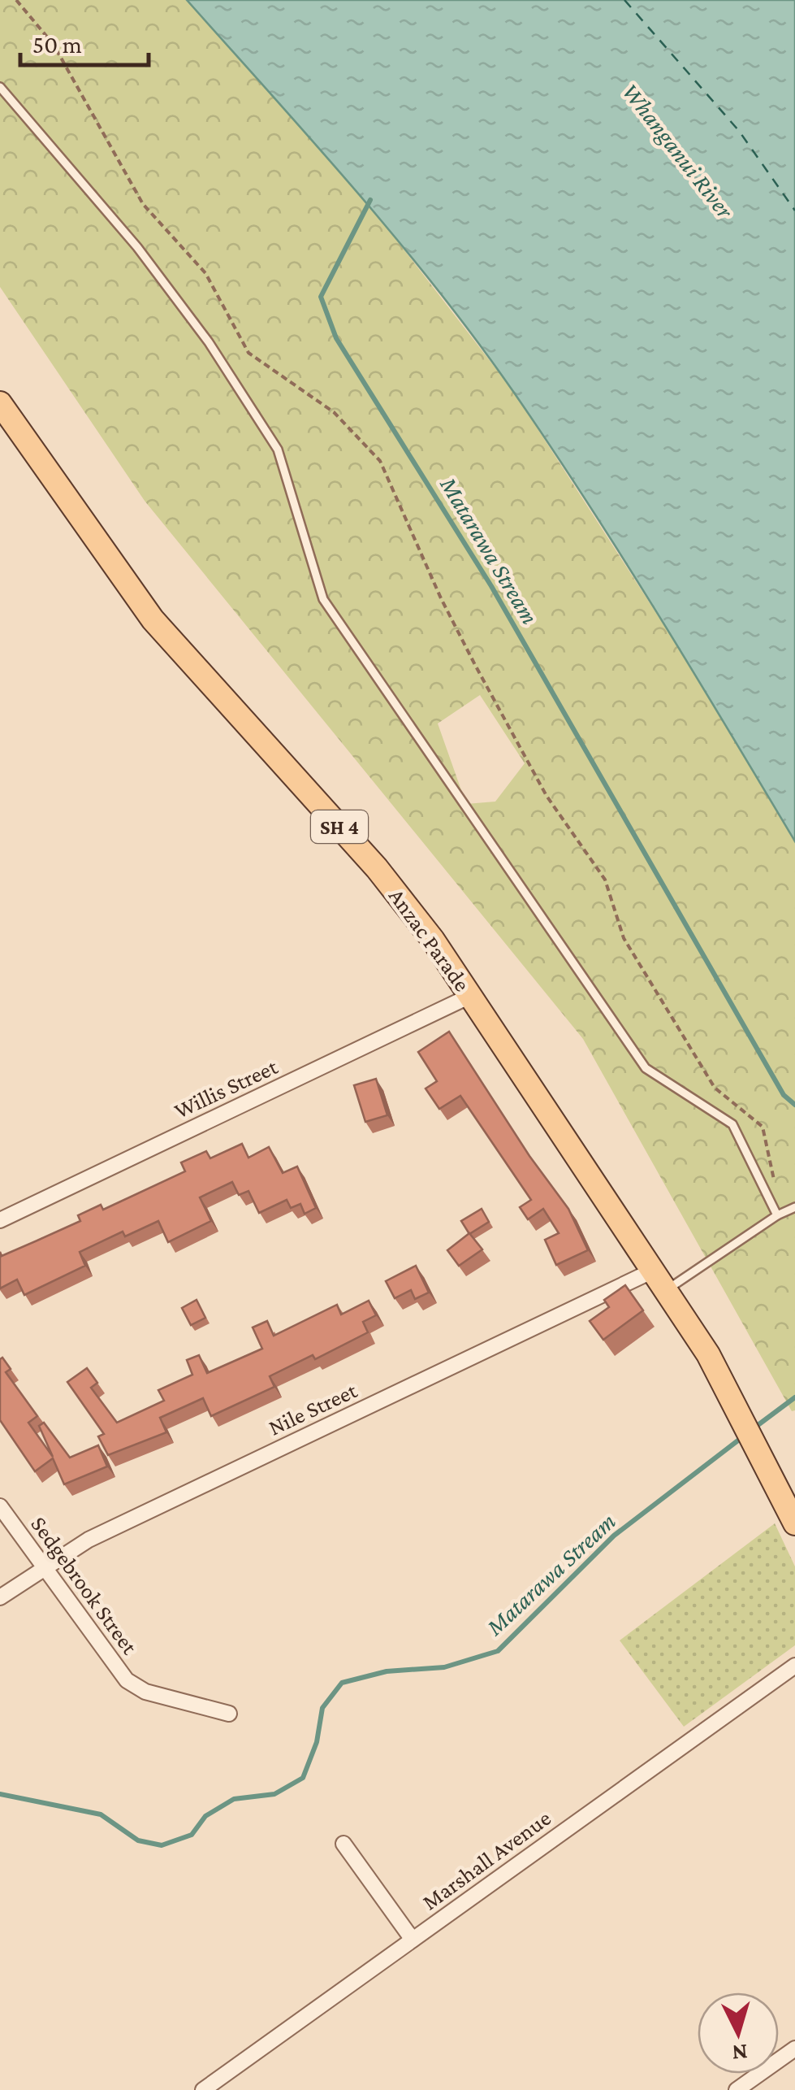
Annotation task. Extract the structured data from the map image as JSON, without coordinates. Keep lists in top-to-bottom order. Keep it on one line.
{"streets":{"main road":["SH 4","Anzac Parade"],"street":["Willis Street","Nile Street","Sedgebrook Street","Marshall Avenue"]},"crossings":[["Anzac Parade","Willis Street"],["Anzac Parade","Nile Street"],["Nile Street","Sedgebrook Street"]],"water":["Whanganui River","Matarawa Stream"],"scale_bar":"50 m","north":"bottom"}
